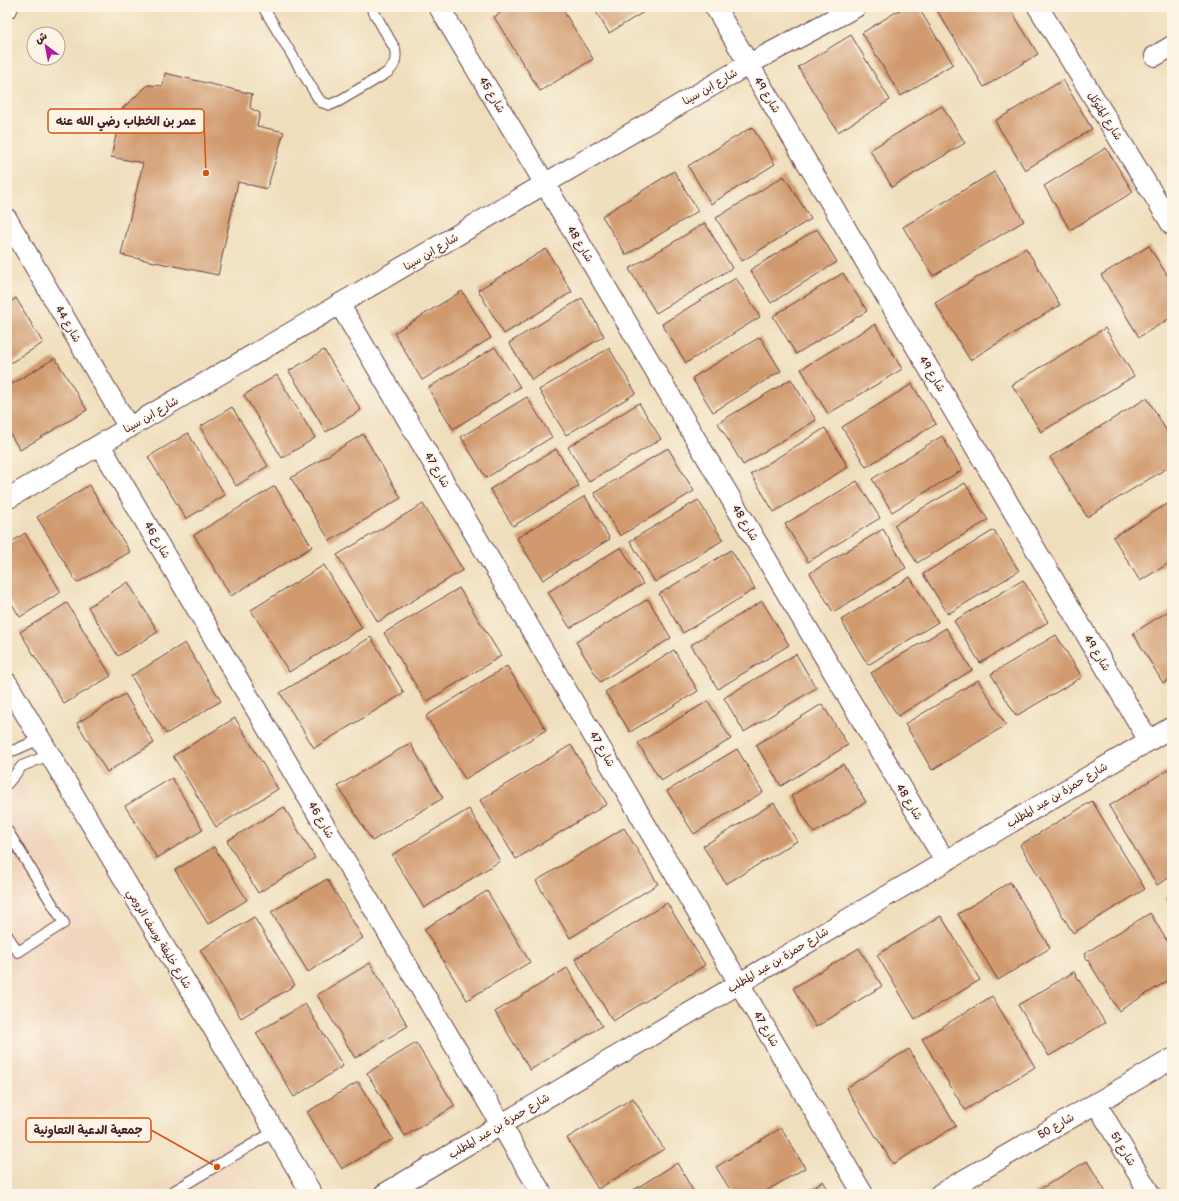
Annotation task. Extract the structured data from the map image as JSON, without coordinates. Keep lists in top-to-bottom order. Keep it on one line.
{"streets":{"street":["شارع ابن سينا","شارع 45","شارع 49","شارع المتوكل","شارع 48","شارع 44","شارع 47","شارع 46","شارع حمزة بن عبد المطلب","شارع خليفة يوسف الرومي","شارع 50","شارع 51"]},"crossings":[["شارع ابن سينا","شارع 45"],["شارع ابن سينا","شارع 49"],["شارع ابن سينا","شارع 48"],["شارع ابن سينا","شارع 44"],["شارع ابن سينا","شارع 47"],["شارع ابن سينا","شارع 46"],["شارع 45","شارع 48"],["شارع 49","شارع حمزة بن عبد المطلب"],["شارع 48","شارع حمزة بن عبد المطلب"],["شارع 47","شارع حمزة بن عبد المطلب"],["شارع 46","شارع حمزة بن عبد المطلب"],["شارع 50","شارع 51"]],"places":["عمر بن الخطاب رضي الله عنه","جمعية الدعية التعاونية"],"north":"top left"}
